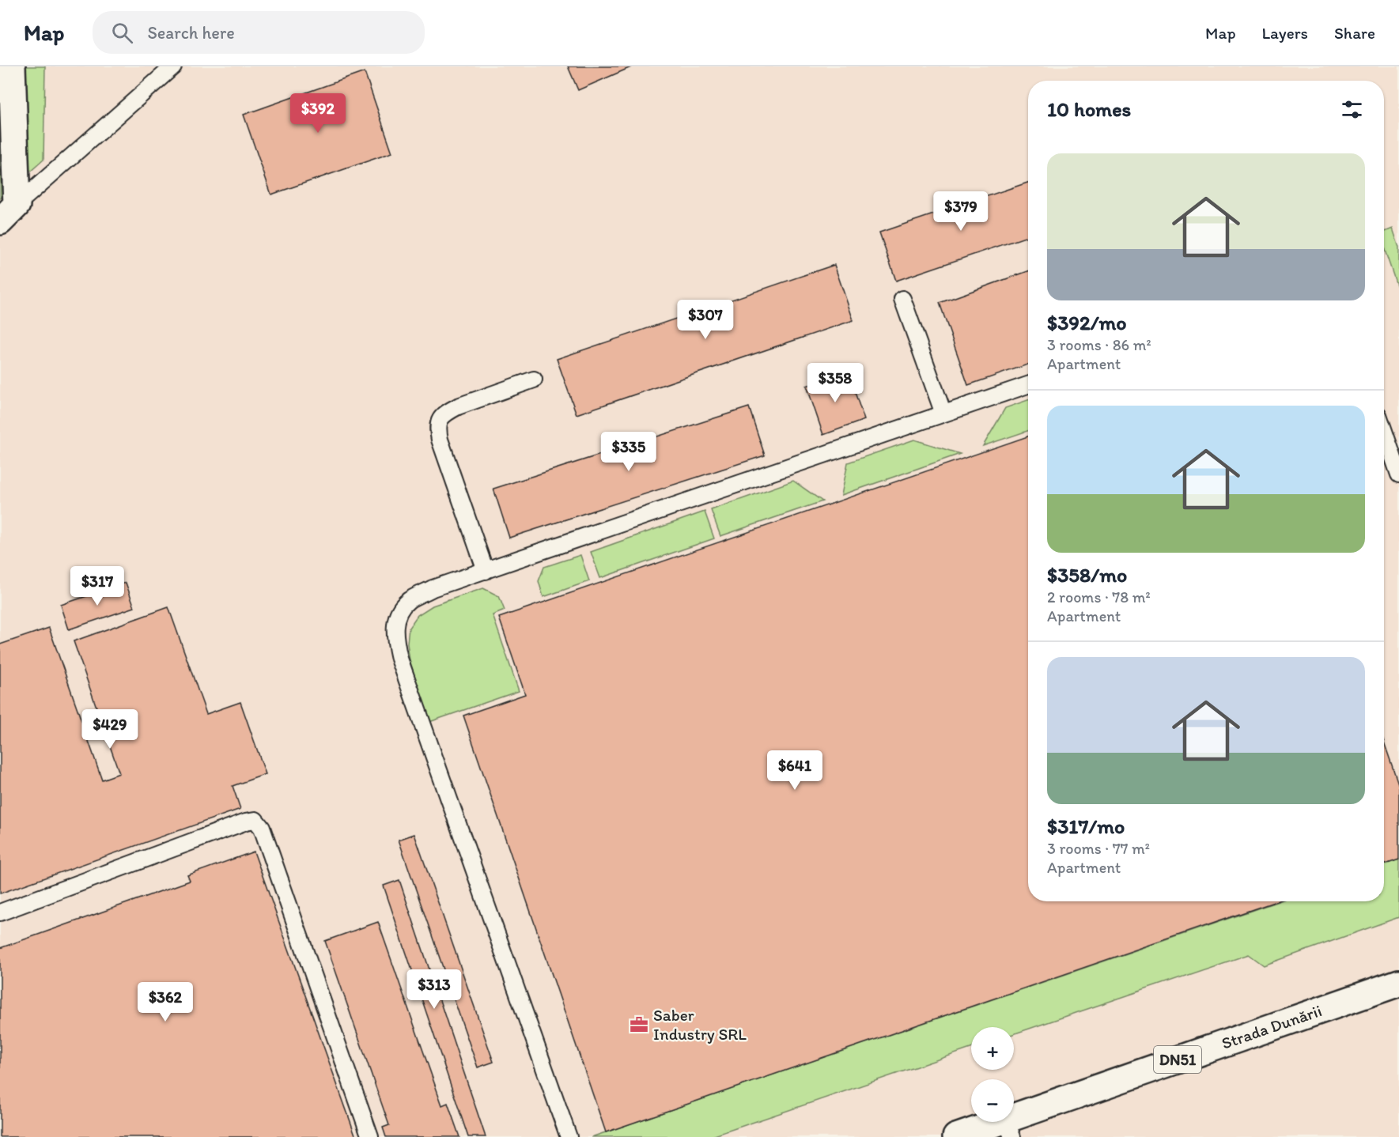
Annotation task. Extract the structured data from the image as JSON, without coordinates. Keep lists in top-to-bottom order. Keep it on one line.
{"streets":{"main road":["Strada Dunării","DN51"]},"places":{"office":["Saber Industry SRL"]},"page":{"header":"Map","search":"Search here","nav":["Map","Layers","Share"],"heading":"10 homes","price":["$392","$379","$307","$358","$335","$317","$429","$641","$313","$362"],"list":[{"name":"$392/mo","note":"3 rooms · 86 m² · Apartment"},{"name":"$358/mo","note":"2 rooms · 78 m² · Apartment"},{"name":"$317/mo","note":"3 rooms · 77 m² · Apartment"}],"map_buttons":["+","−"]}}
